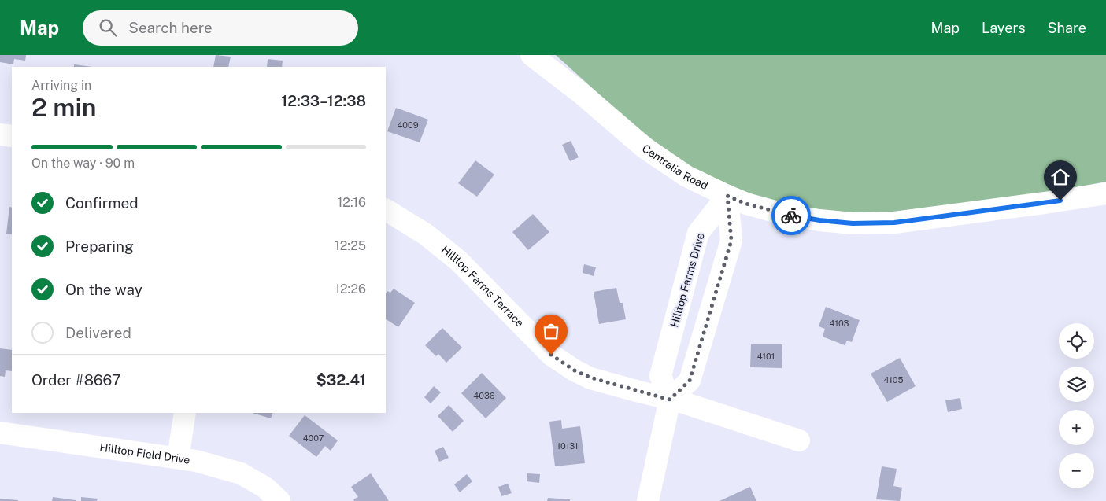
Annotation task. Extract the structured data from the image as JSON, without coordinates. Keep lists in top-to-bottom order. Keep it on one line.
{"streets":{"street":["Centralia Road","Hilltop Farms Drive","Hilltop Farms Terrace","Hilltop Field Drive"]},"crossings":[["Centralia Road","Hilltop Farms Drive"],["Hilltop Farms Drive","Hilltop Farms Terrace"]],"house_numbers":["4009","4103","4101","4105","4036","4007","10131"],"page":{"header":"Map","search":"Search here","nav":["Map","Layers","Share"],"heading":["2 min","Arriving in","12:33–12:38"],"panel":["Order #8667","$32.41"],"bar":"On the way · 90 m","list":[["Confirmed","12:16"],["Preparing","12:25"],["On the way","12:26"],"Delivered"],"map_buttons":["+","−"]}}
